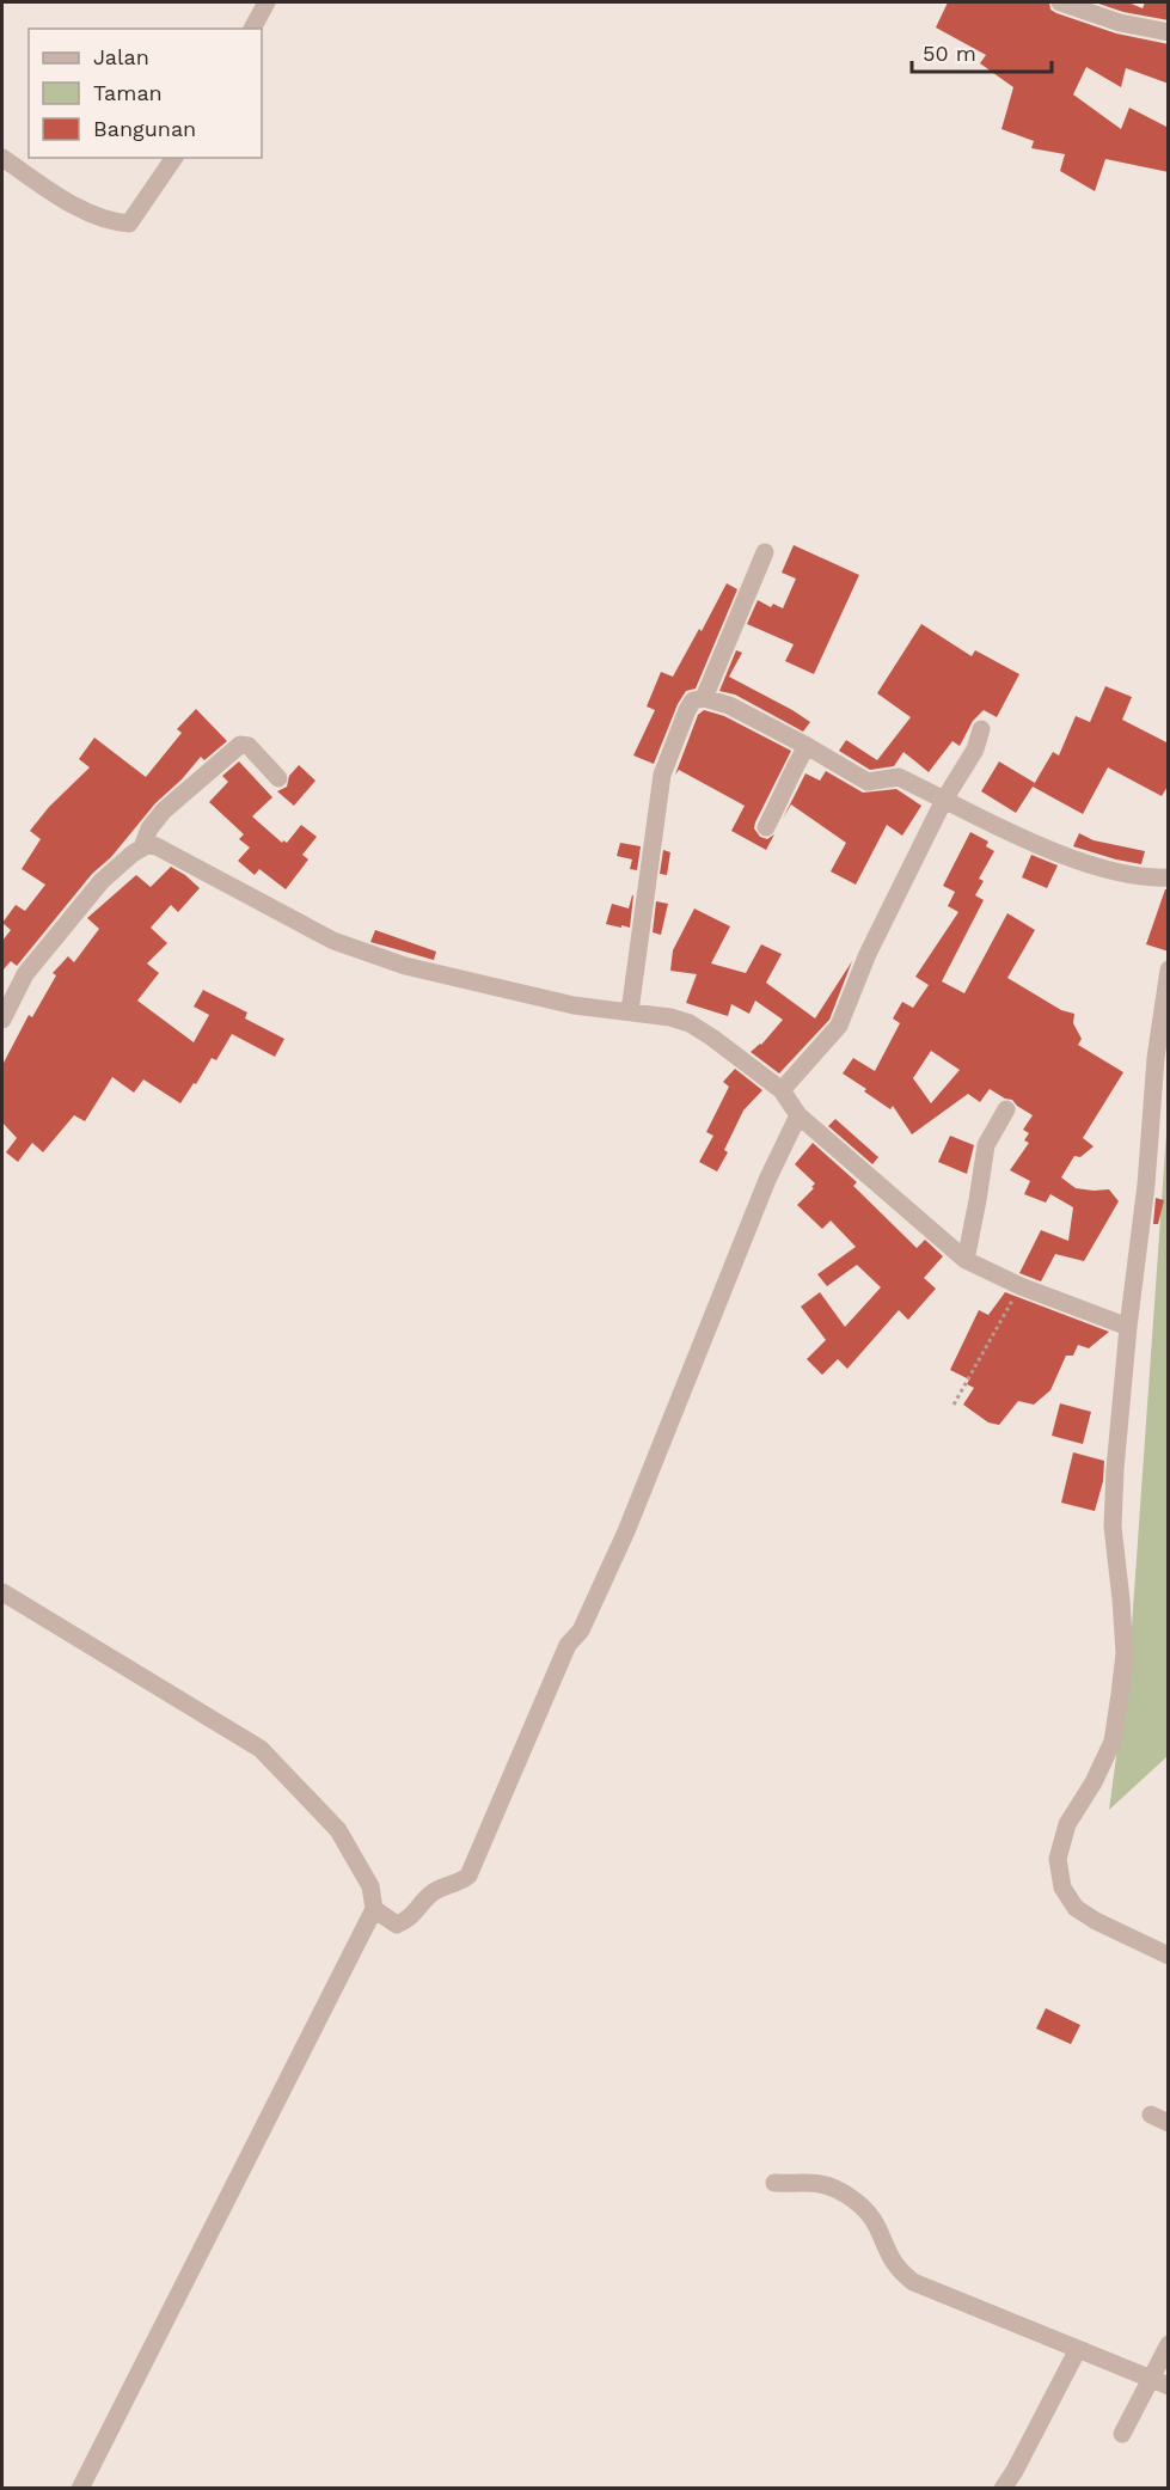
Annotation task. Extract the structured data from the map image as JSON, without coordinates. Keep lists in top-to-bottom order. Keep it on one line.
{"legend":["Jalan","Taman","Bangunan"],"scale_bar":"50 m"}
